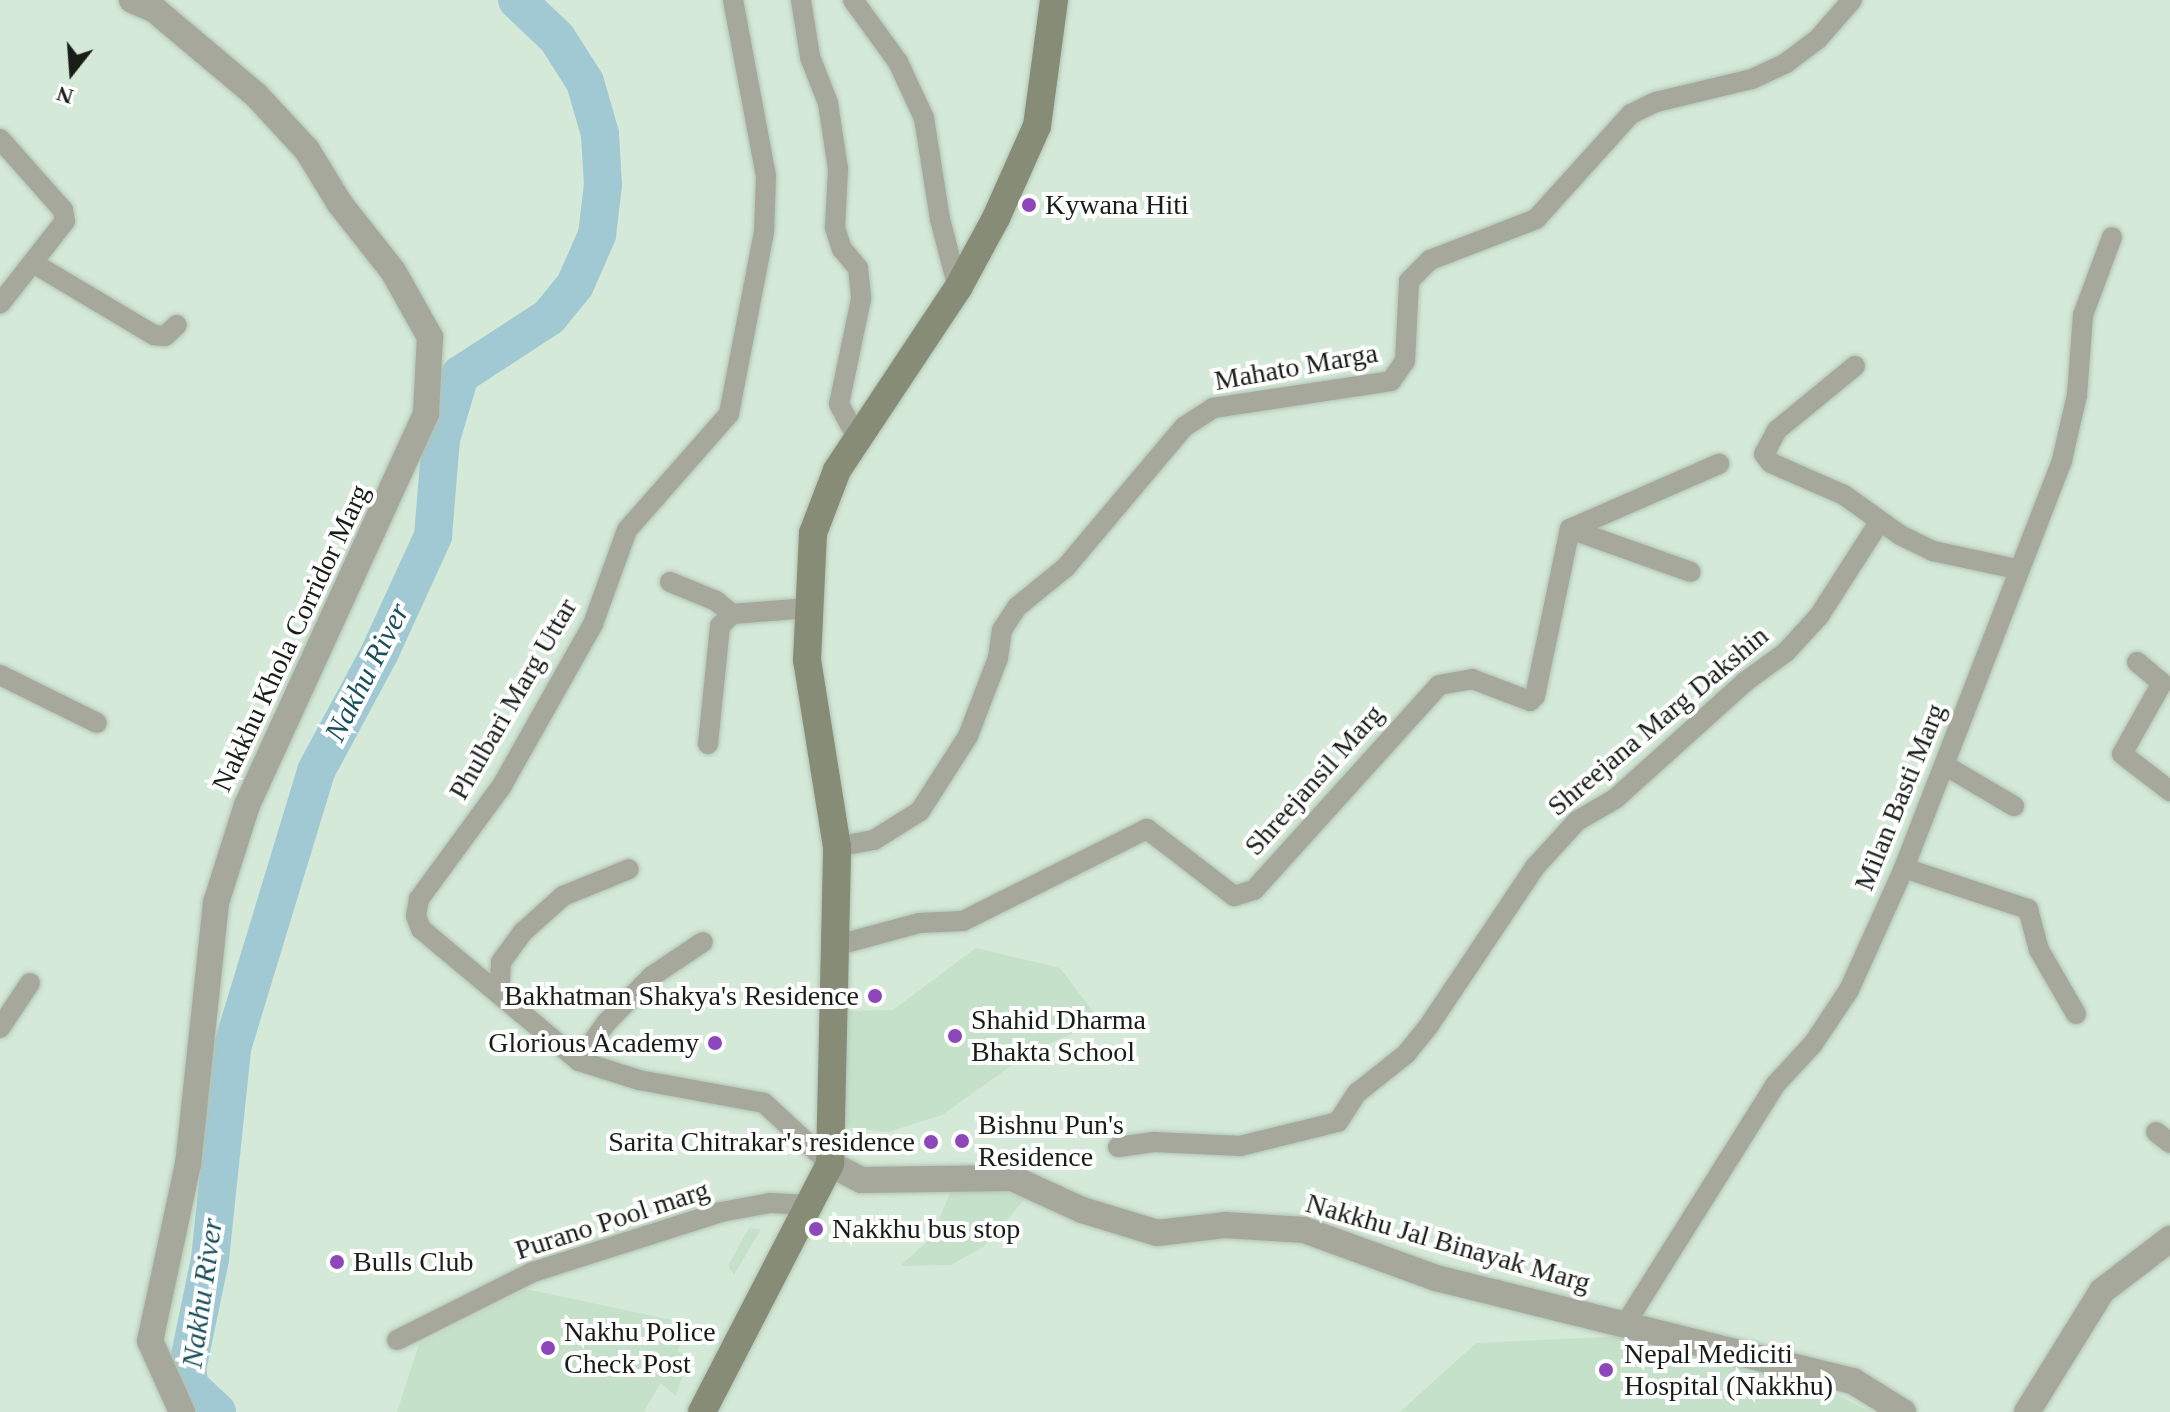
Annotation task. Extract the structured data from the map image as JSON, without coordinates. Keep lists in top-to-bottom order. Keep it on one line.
{"streets":{"street":["Mahato Marga","Nakkhu Khola Corridor Marg","Phulbari Marg Uttar","Shreejana Marg Dakshin","Shreejansil Marg","Milan Basti Marg","Purano Pool marg","Nakkhu Jal Binayak Marg"]},"crossings":[["Milan Basti Marg","Nakkhu Jal Binayak Marg"]],"water":["Nakhu River"],"places":["Kywana Hiti","Bakhatman Shakya's Residence","Shahid Dharma Bhakta School","Glorious Academy","Bishnu Pun's Residence","Sarita Chitrakar's residence","Nakkhu bus stop","Bulls Club","Nakhu Police Check Post","Nepal Mediciti Hospital (Nakkhu)"],"north":"bottom"}
